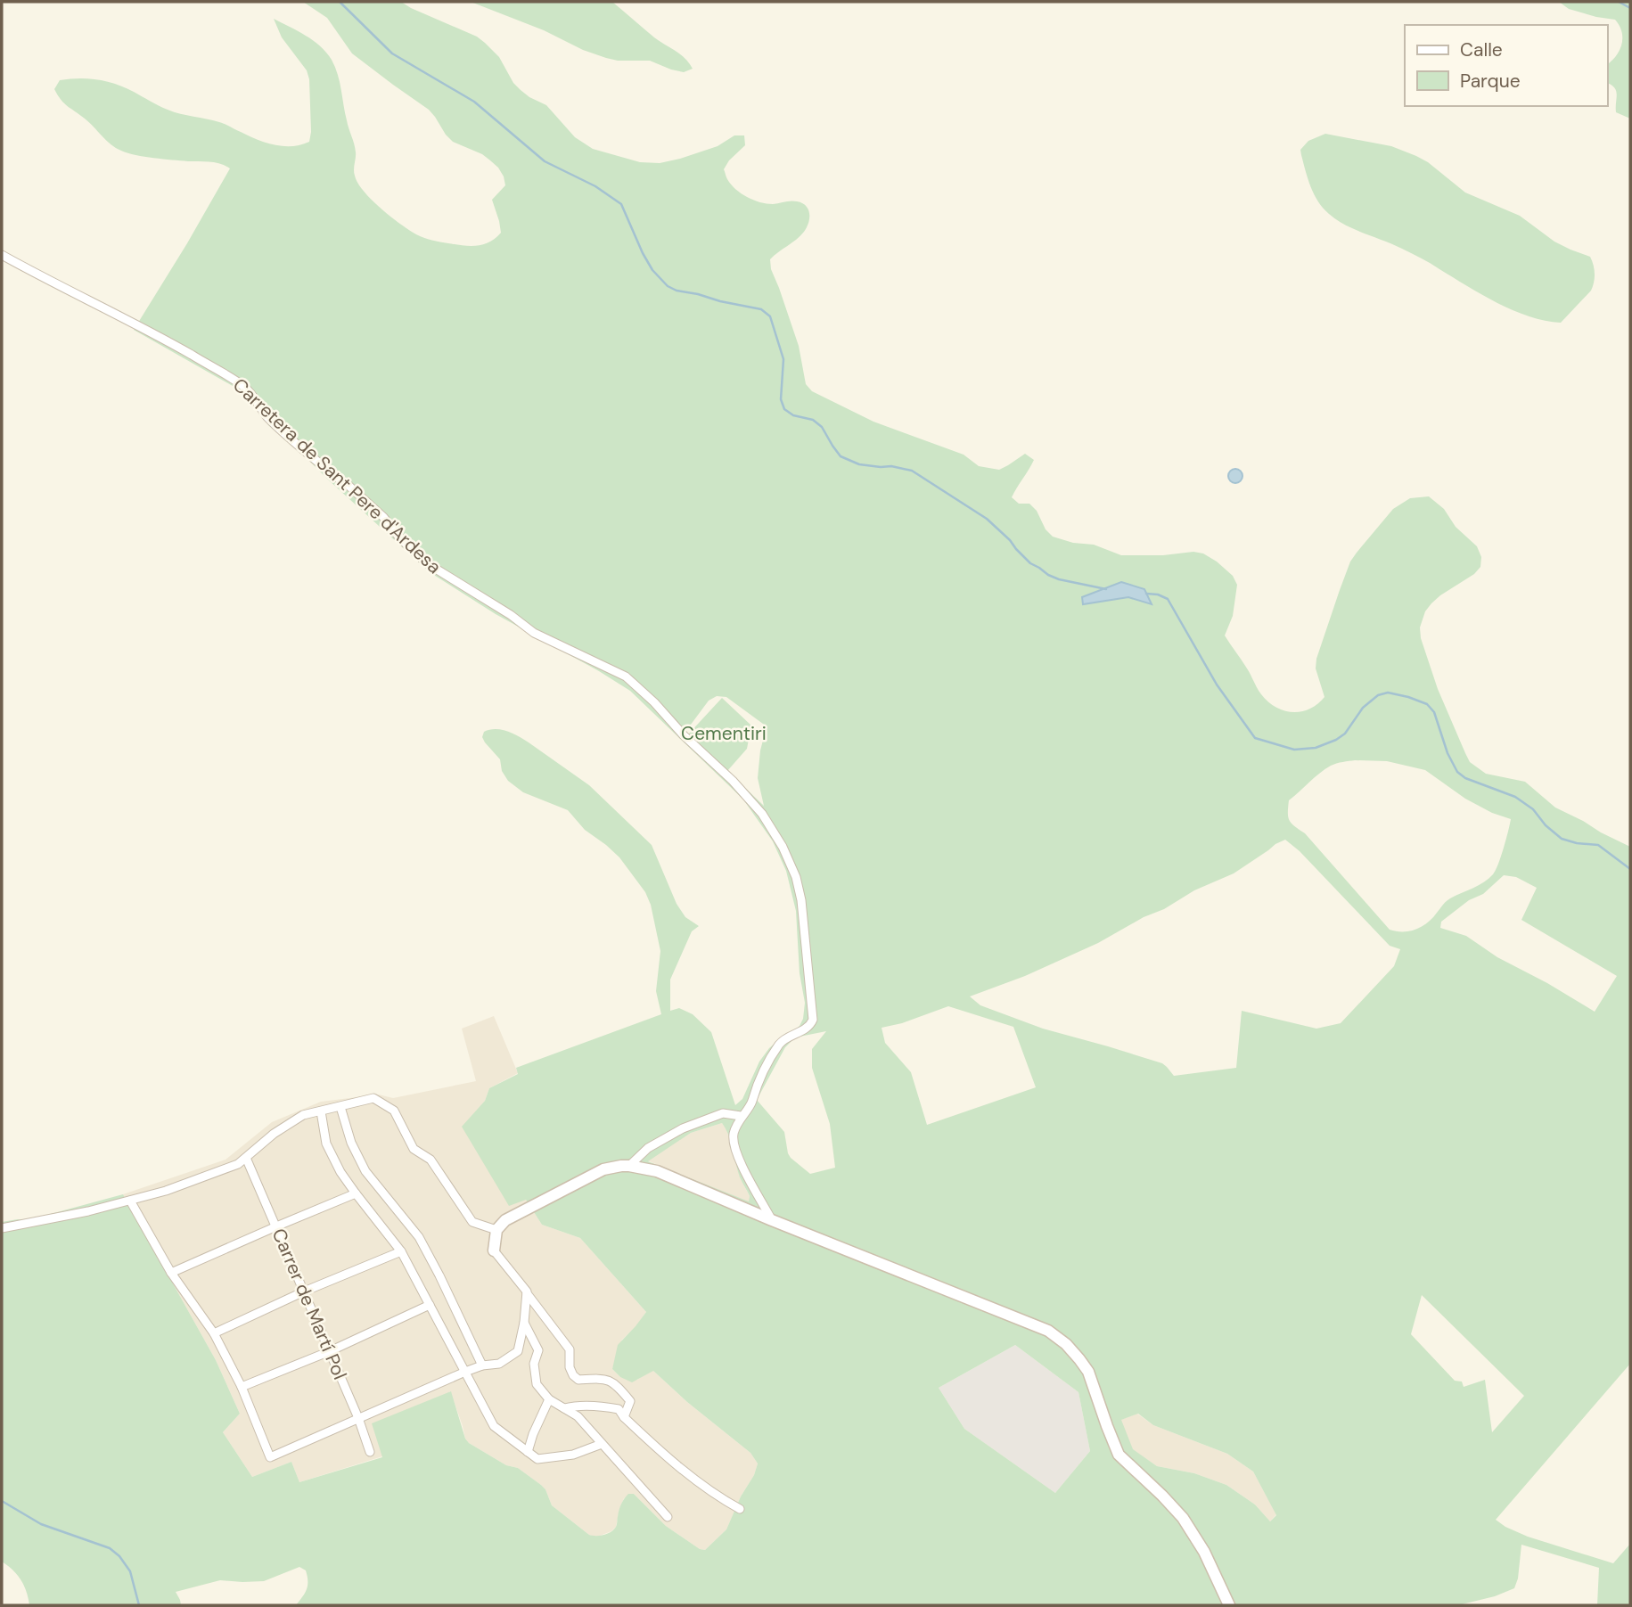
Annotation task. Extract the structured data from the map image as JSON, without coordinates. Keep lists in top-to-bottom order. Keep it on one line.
{"streets":{"street":["Carretera de Sant Pere d'Ardesa","Carrer de Martí Pol"]},"parks":["Cementiri"],"legend":["Calle","Parque"]}
